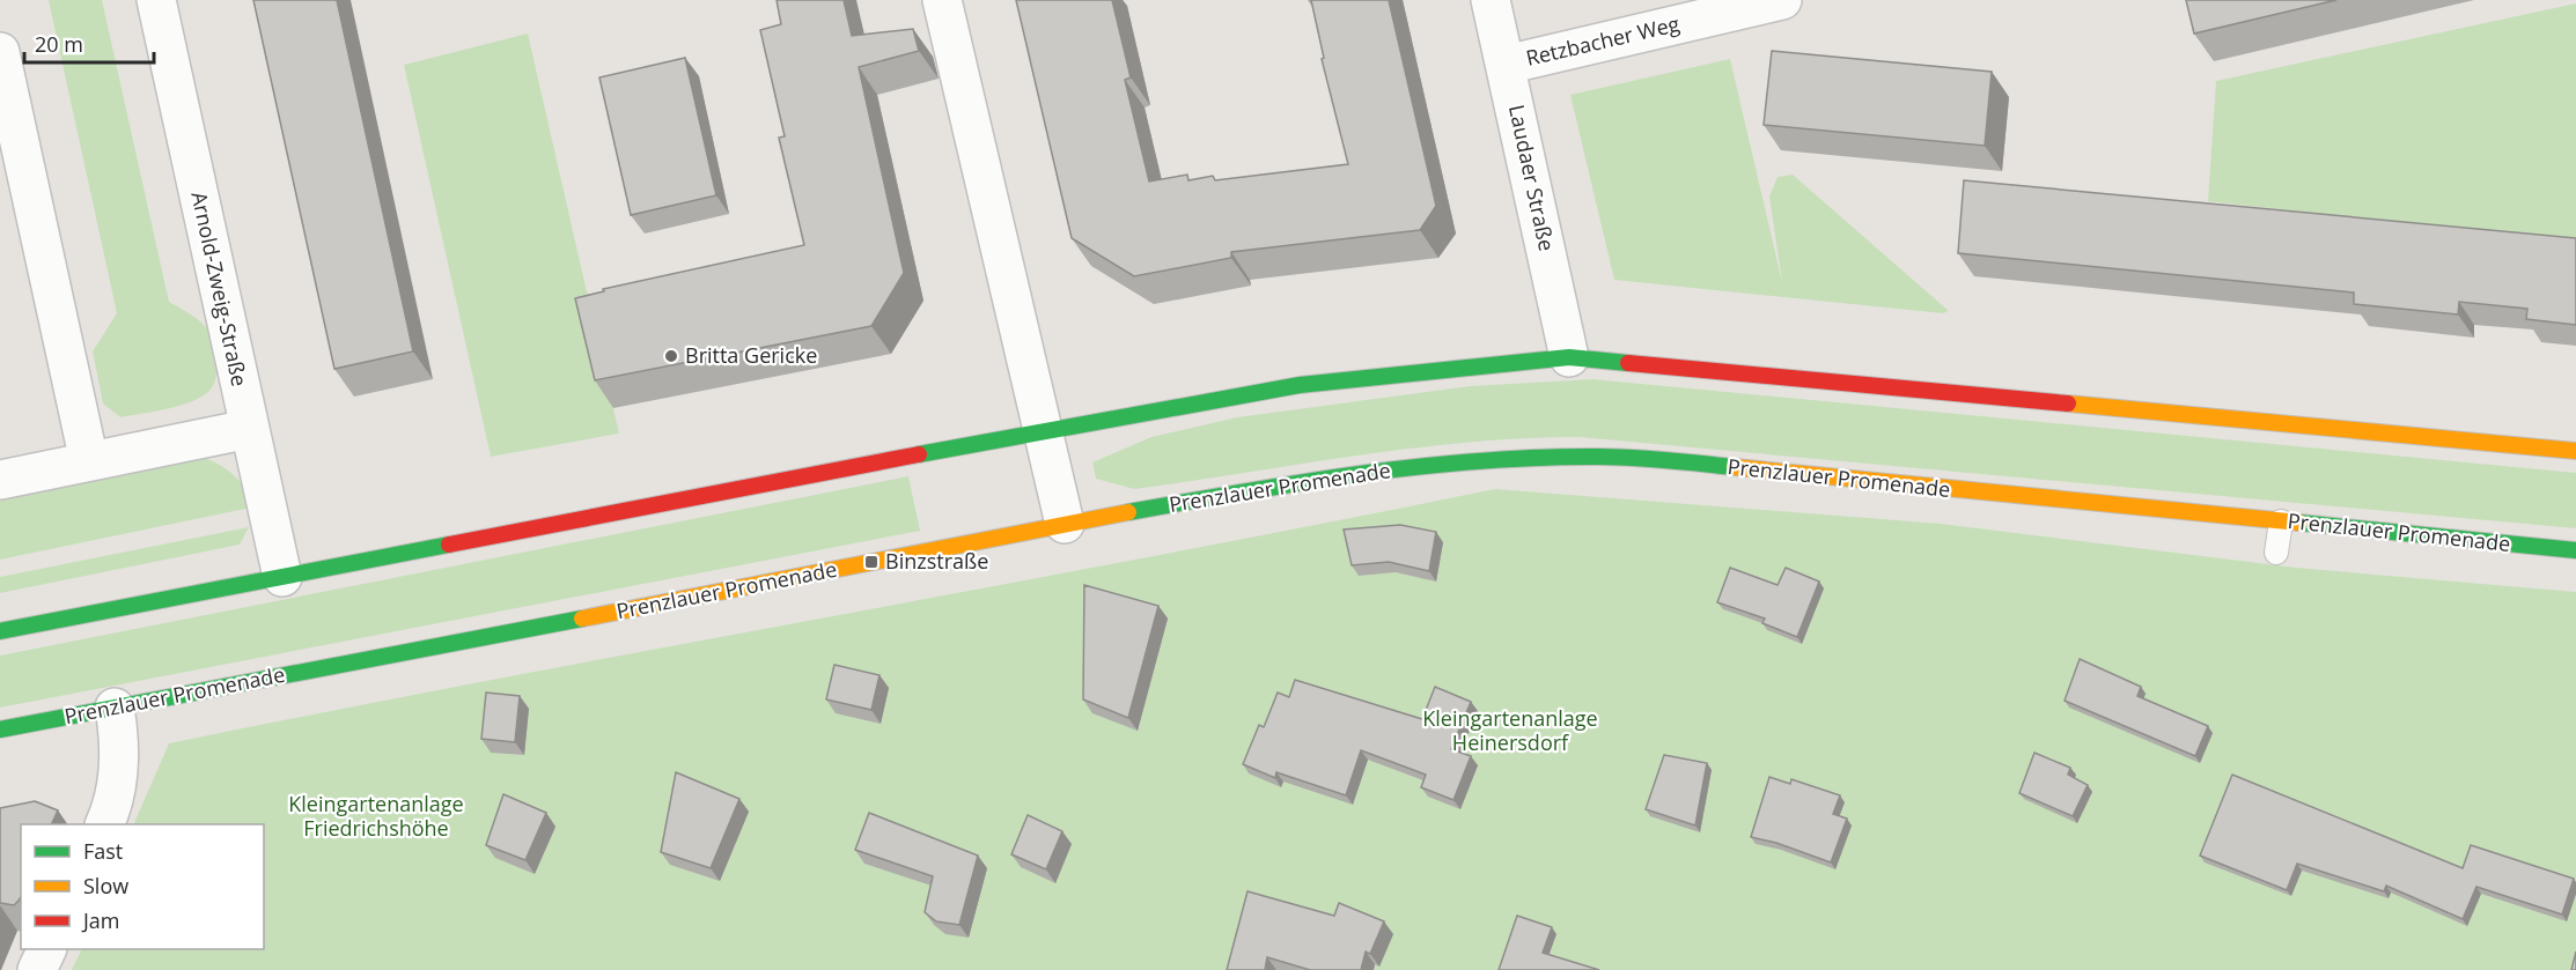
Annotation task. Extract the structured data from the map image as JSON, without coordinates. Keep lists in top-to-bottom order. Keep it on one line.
{"streets":{"main road":["Prenzlauer Promenade"],"street":["Retzbacher Weg","Laudaer Straße","Arnold-Zweig-Straße"]},"crossings":[["Retzbacher Weg","Laudaer Straße"]],"parks":["Kleingartenanlage Heinersdorf","Kleingartenanlage Friedrichshöhe"],"places":{"other":["Britta Gericke"],"transit":["Binzstraße"]},"legend":["Fast","Slow","Jam"],"scale_bar":"20 m"}
